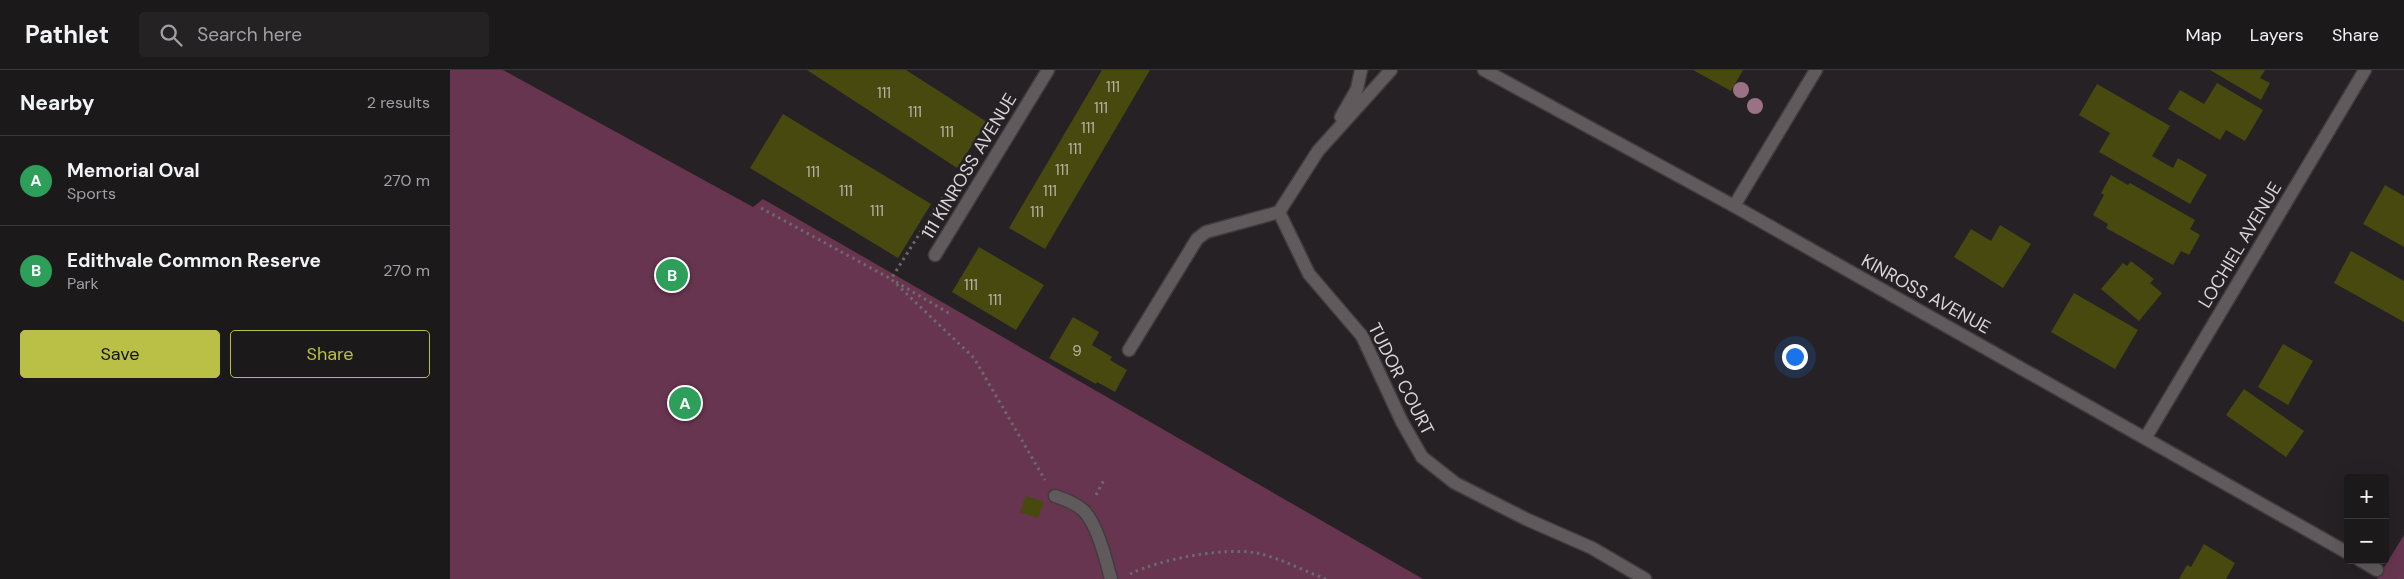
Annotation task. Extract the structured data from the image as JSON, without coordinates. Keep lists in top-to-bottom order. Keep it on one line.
{"streets":{"street":["111 KINROSS AVENUE","LOCHIEL AVENUE","KINROSS AVENUE","TUDOR COURT"]},"crossings":[["LOCHIEL AVENUE","KINROSS AVENUE"]],"house_numbers":["111","111","111","111","111","111","111","111","111","111","111","111","111","111","111","9"],"page":{"header":"Pathlet","search":"Search here","nav":["Map","Layers","Share"],"heading":["Nearby","2 results"],"list":[{"mark":"A","name":"Memorial Oval","note":"Sports","value":"270 m"},{"mark":"B","name":"Edithvale Common Reserve","note":"Park","value":"270 m"}],"pins":["B","A"],"buttons":["Save","Share"],"map_buttons":["+","−"]}}
